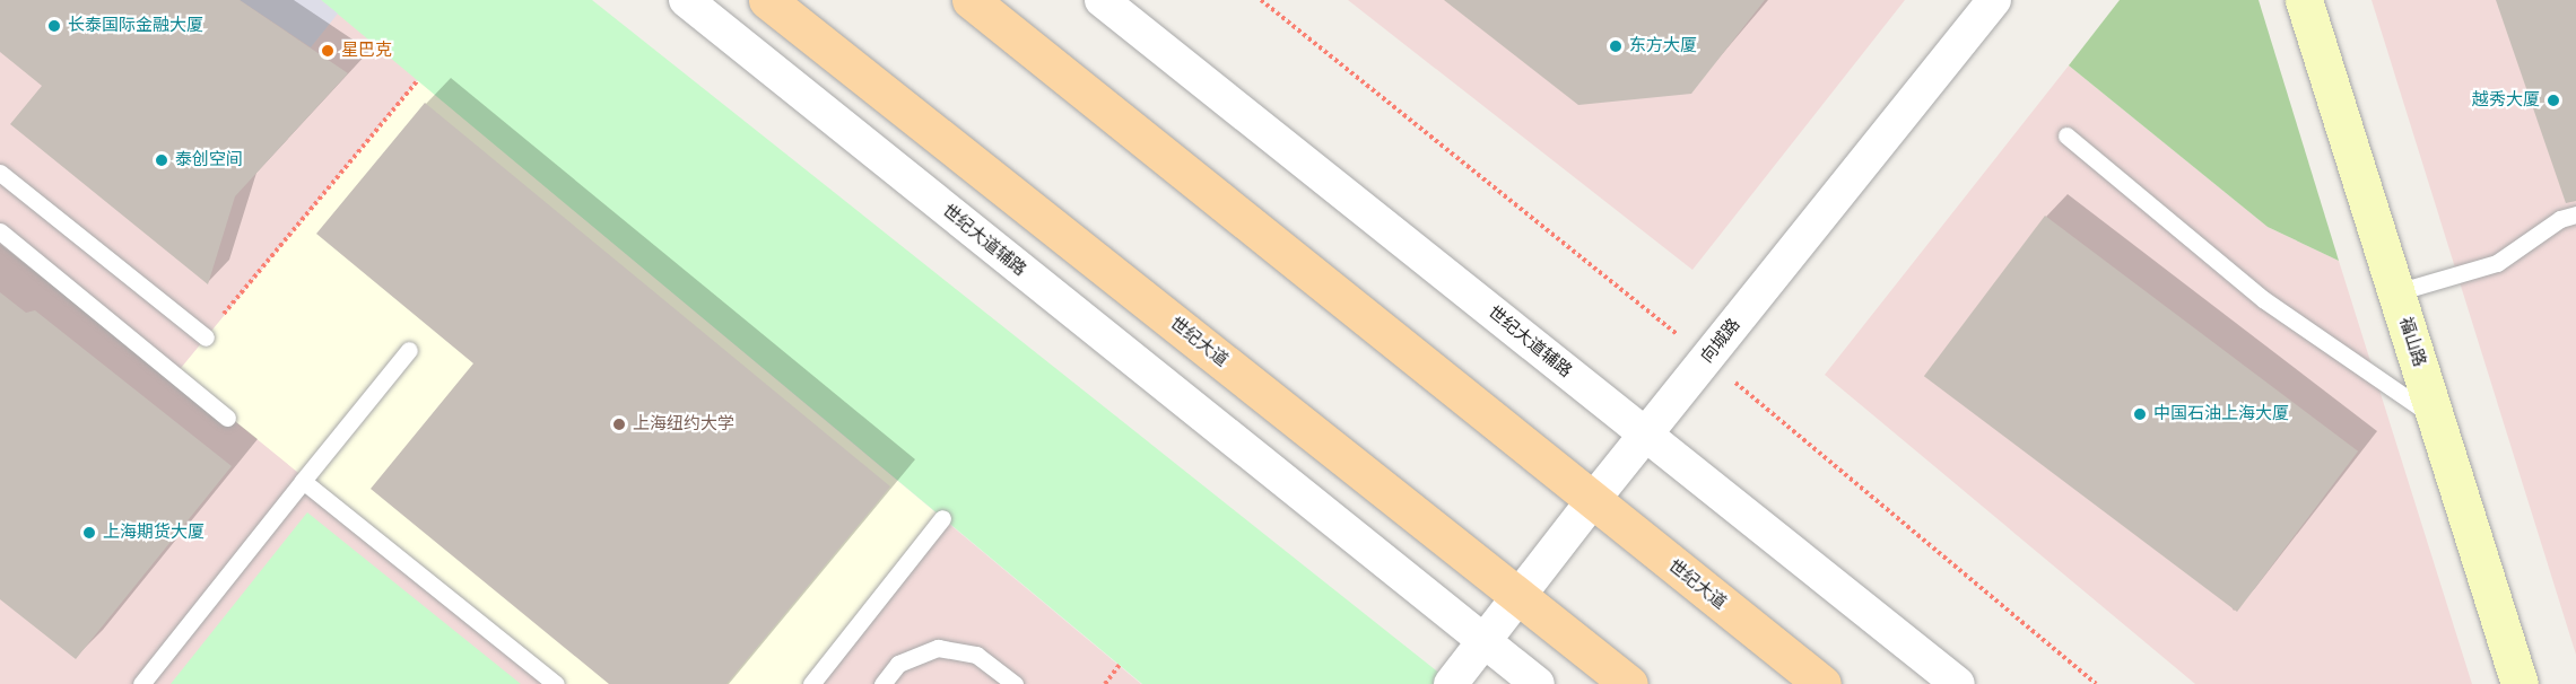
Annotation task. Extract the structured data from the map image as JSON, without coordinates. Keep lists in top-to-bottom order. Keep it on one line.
{"streets":{"main road":["世纪大道"],"street":["世纪大道辅路","向城路","福山路"]},"crossings":[["世纪大道辅路","向城路"],["向城路","世纪大道"]],"places":["长泰国际金融大厦","东方大厦","星巴克","越秀大厦","泰创空间","中国石油上海大厦","上海纽约大学","上海期货大厦"]}
